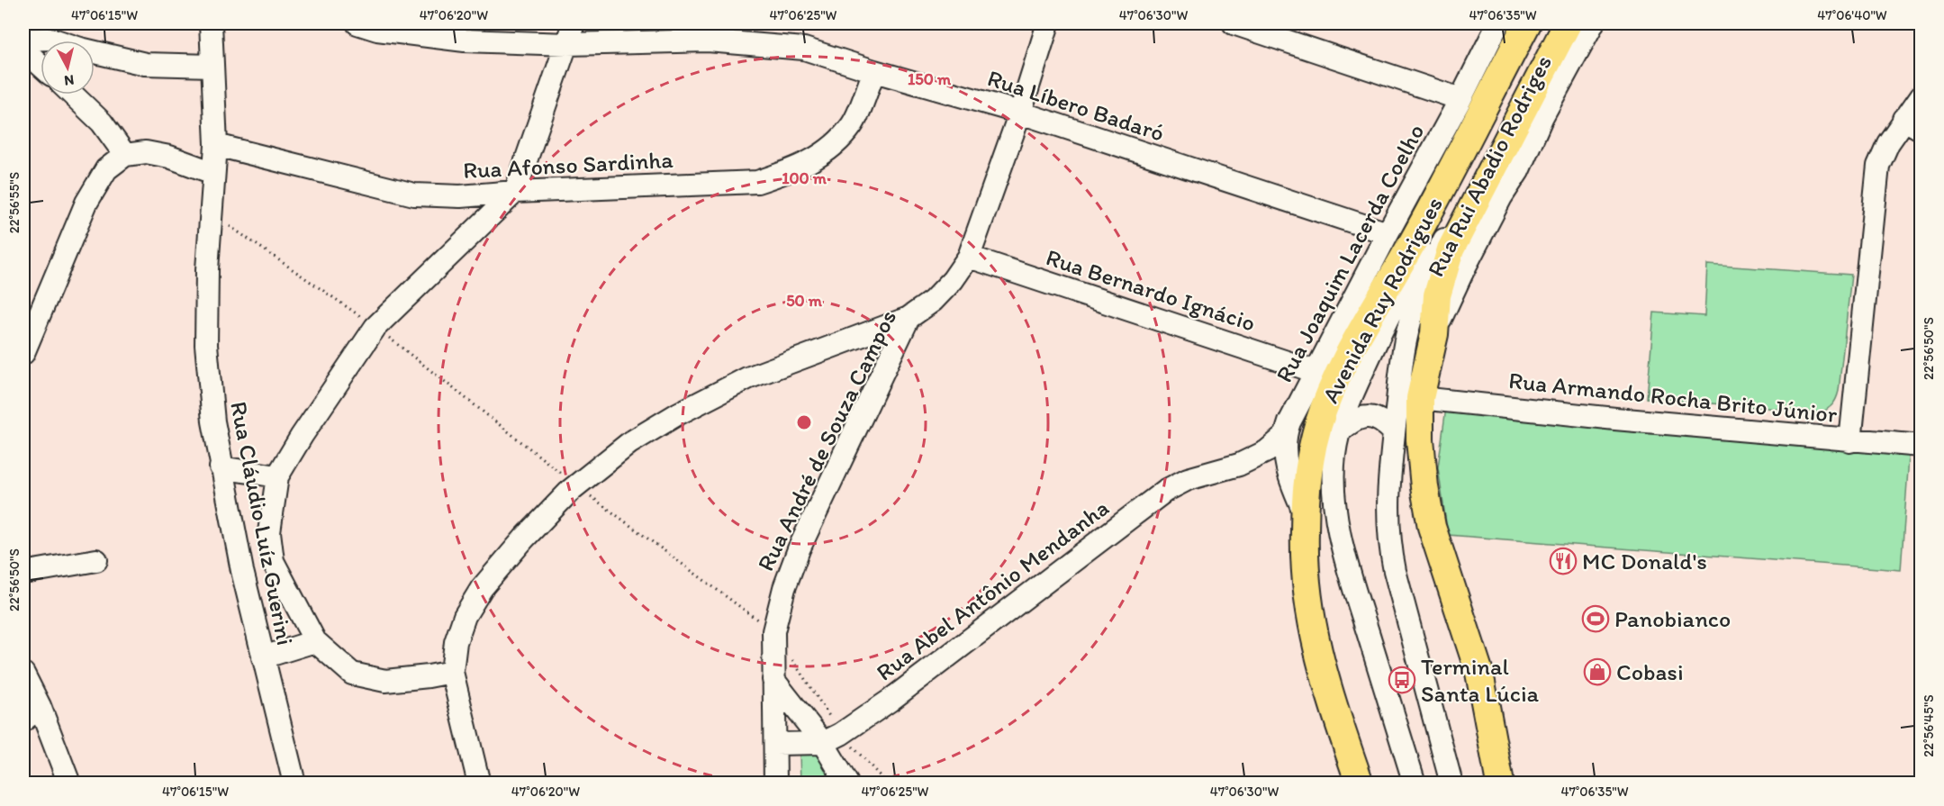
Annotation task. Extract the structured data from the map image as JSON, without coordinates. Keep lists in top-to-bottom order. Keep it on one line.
{"streets":{"main road":["Avenida Ruy Rodrigues"],"street":["Rua Líbero Badaró","Rua Afonso Sardinha","Rua Rui Abadio Rodriges","Rua Joaquim Lacerda Coelho","Rua Bernardo Ignácio","Rua Armando Rocha Brito Júnior","Rua André de Souza Campos","Rua Cláudio Luíz Guerini","Rua Abel Antônio Mendanha"]},"crossings":[["Rua Líbero Badaró","Rua Afonso Sardinha"],["Rua Líbero Badaró","Rua Joaquim Lacerda Coelho"],["Rua Líbero Badaró","Rua André de Souza Campos"],["Rua Afonso Sardinha","Rua Cláudio Luíz Guerini"],["Rua Rui Abadio Rodriges","Avenida Ruy Rodrigues"],["Rua Joaquim Lacerda Coelho","Rua Bernardo Ignácio"],["Rua Joaquim Lacerda Coelho","Avenida Ruy Rodrigues"],["Rua Joaquim Lacerda Coelho","Rua Abel Antônio Mendanha"],["Rua Bernardo Ignácio","Rua André de Souza Campos"],["Avenida Ruy Rodrigues","Rua Armando Rocha Brito Júnior"]],"places":{"restaurant":["MC Donald's"],"sports":["Panobianco"],"shop":["Cobasi"],"bus stop":["Terminal Santa Lúcia"]},"north":"bottom","coordinates":["47°06'15\"W","47°06'20\"W","47°06'25\"W","47°06'30\"W","47°06'35\"W","47°06'40\"W","22°56'55\"S","22°56'50\"S","22°56'45\"S"],"rings":["150 m","100 m","50 m"]}
